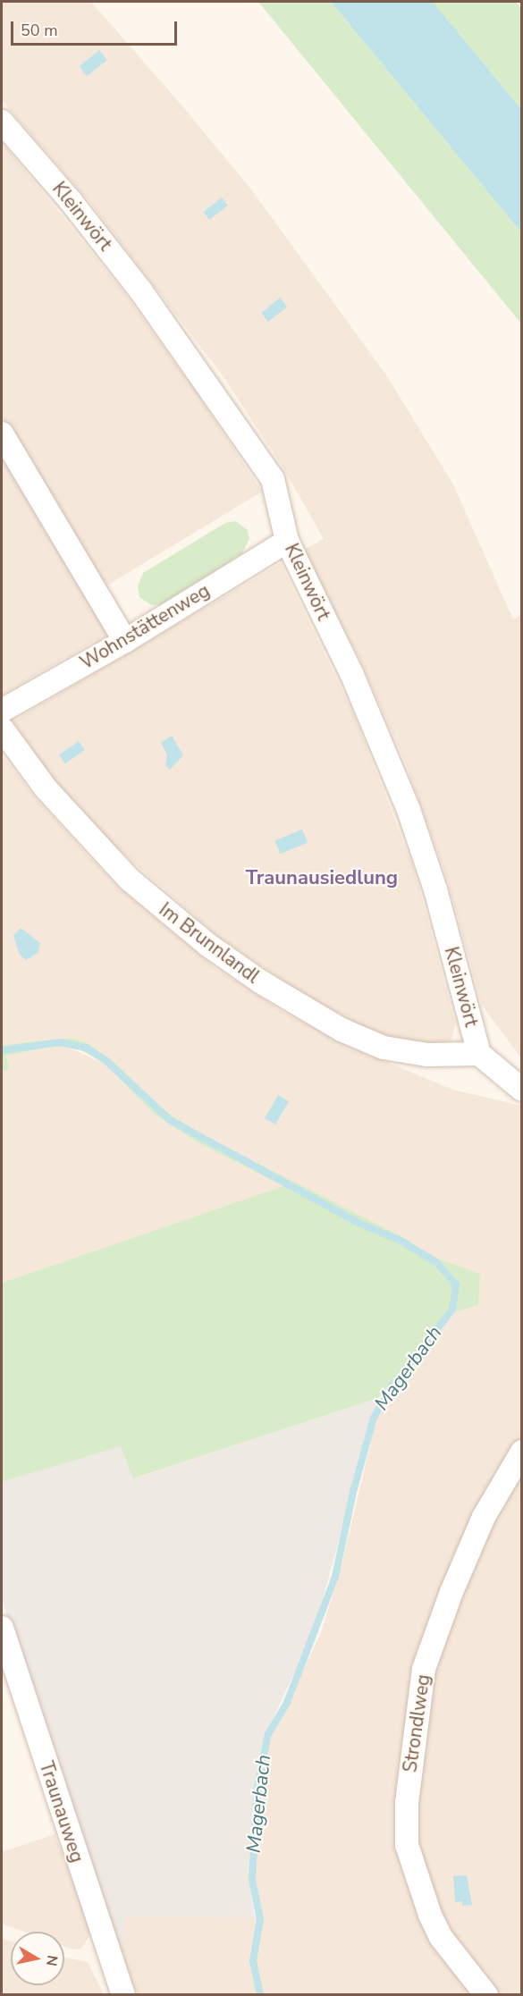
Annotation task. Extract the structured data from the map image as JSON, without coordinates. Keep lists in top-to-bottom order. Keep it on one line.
{"streets":{"street":["Kleinwört","Wohnstättenweg","Im Brunnlandl","Strondlweg","Traunauweg"]},"crossings":[["Kleinwört","Wohnstättenweg"],["Kleinwört","Im Brunnlandl"]],"districts":["Traunausiedlung"],"water":["Magerbach"],"scale_bar":"50 m","north":"right"}
